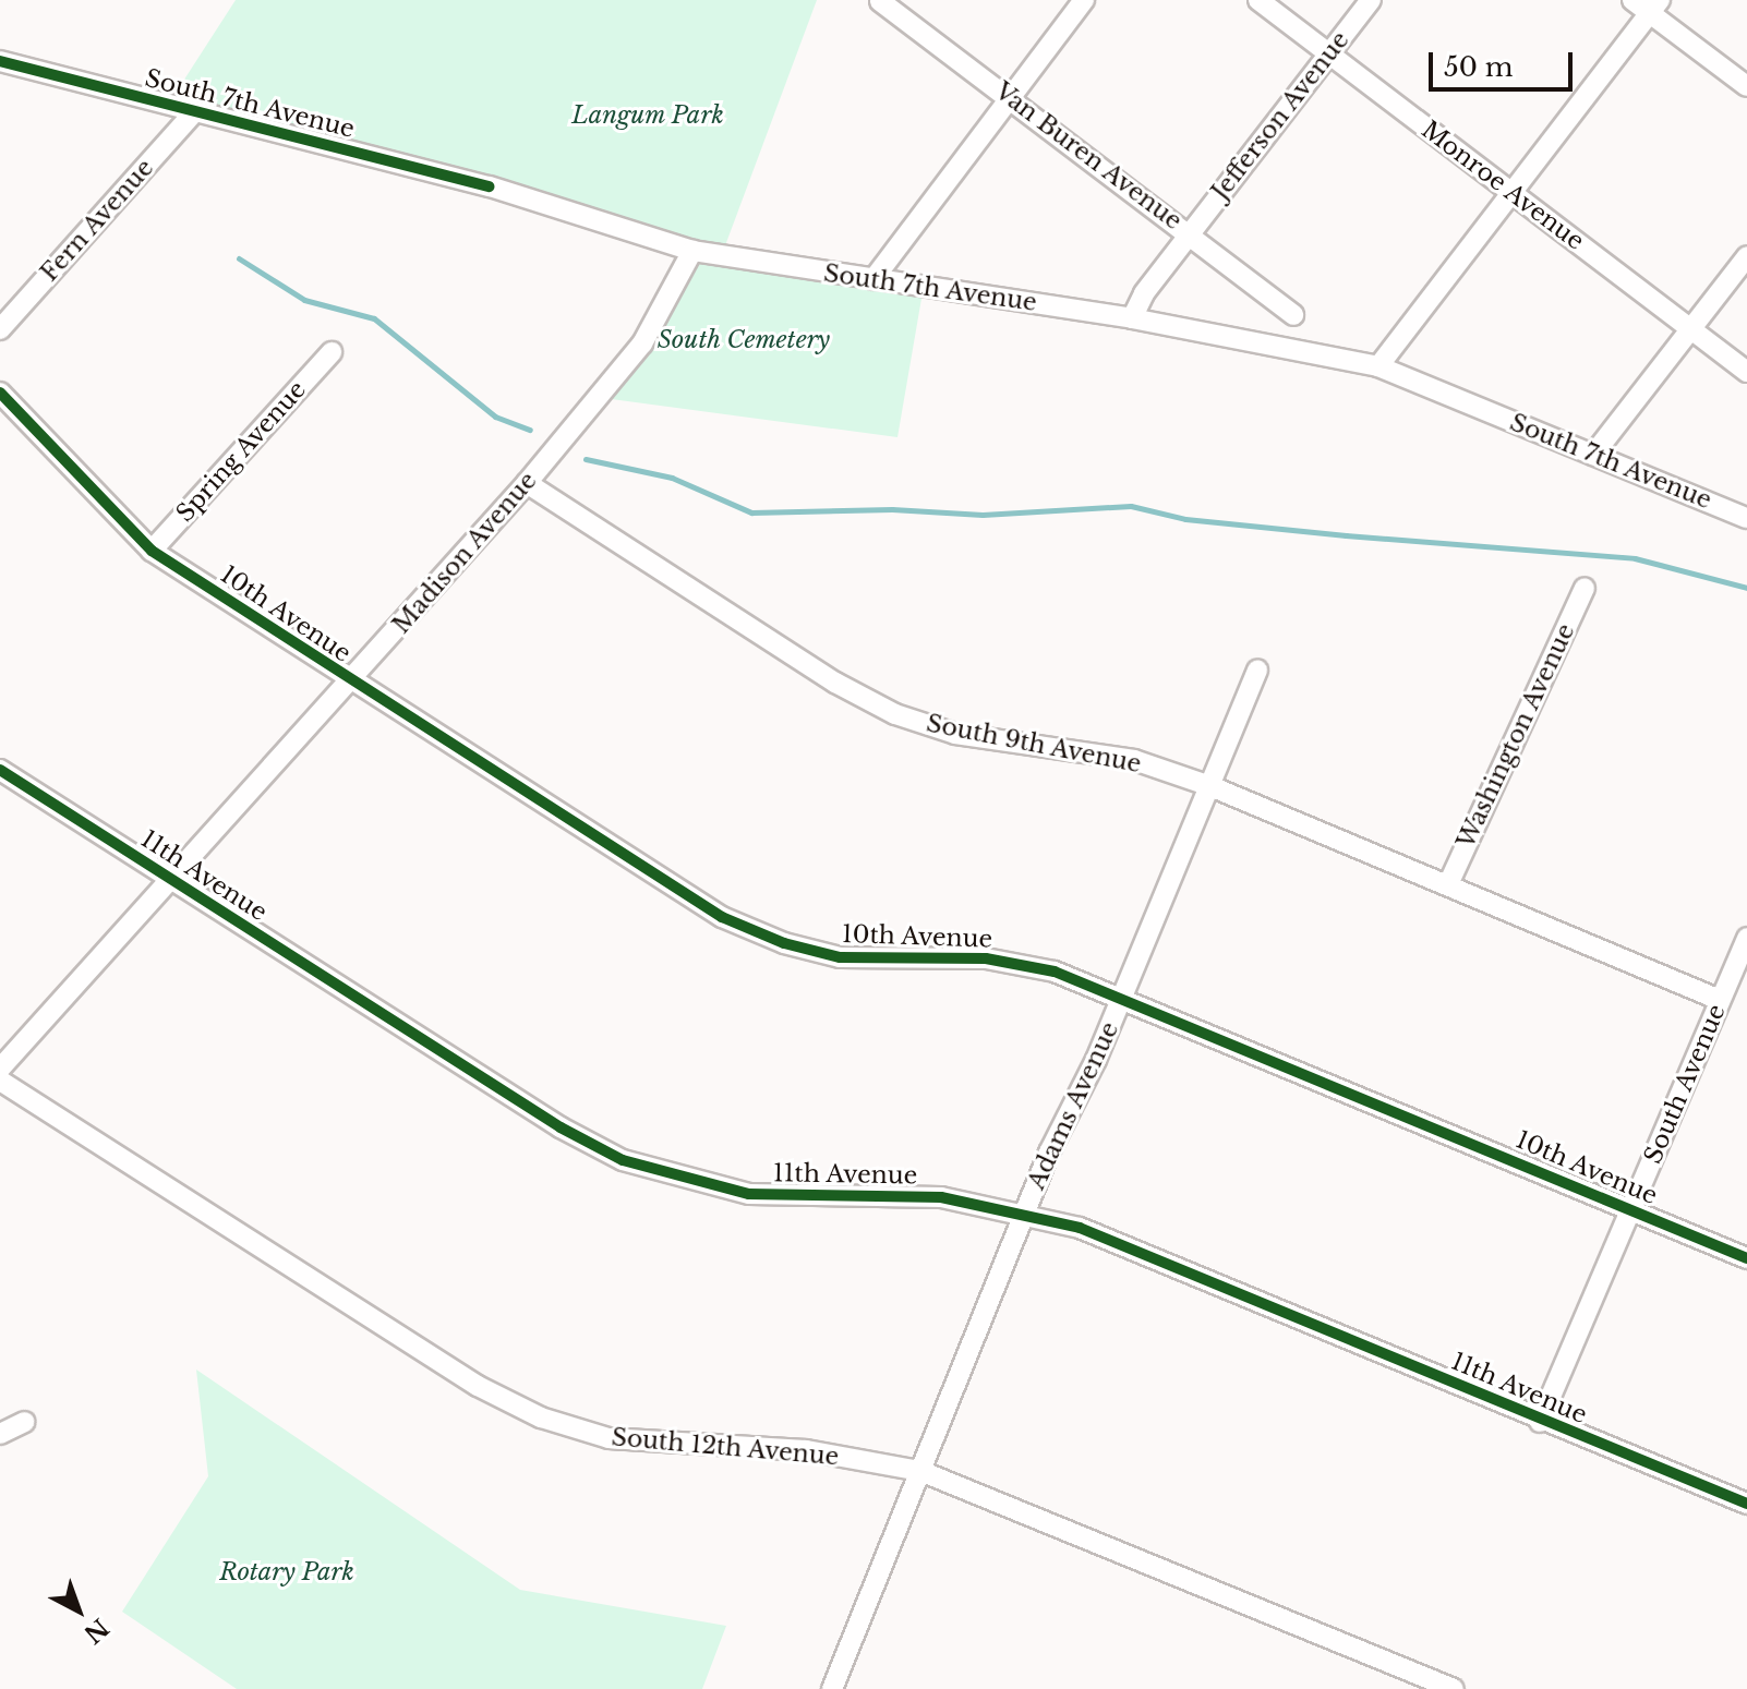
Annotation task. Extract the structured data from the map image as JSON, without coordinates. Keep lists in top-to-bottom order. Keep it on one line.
{"streets":{"street":["South 7th Avenue","Jefferson Avenue","Van Buren Avenue","Monroe Avenue","Fern Avenue","Spring Avenue","Madison Avenue","10th Avenue","Washington Avenue","South 9th Avenue","11th Avenue","South Avenue","Adams Avenue","South 12th Avenue"]},"crossings":[["South 7th Avenue","Jefferson Avenue"],["South 7th Avenue","Fern Avenue"],["South 7th Avenue","Madison Avenue"],["Jefferson Avenue","Van Buren Avenue"],["Jefferson Avenue","Monroe Avenue"],["Spring Avenue","10th Avenue"],["Madison Avenue","10th Avenue"],["Madison Avenue","South 9th Avenue"],["Madison Avenue","11th Avenue"],["10th Avenue","South Avenue"],["10th Avenue","Adams Avenue"],["Washington Avenue","South 9th Avenue"],["South 9th Avenue","South Avenue"],["South 9th Avenue","Adams Avenue"],["11th Avenue","South Avenue"],["11th Avenue","Adams Avenue"],["Adams Avenue","South 12th Avenue"]],"parks":["Langum Park","South Cemetery","Rotary Park"],"scale_bar":"50 m","north":"bottom right"}
